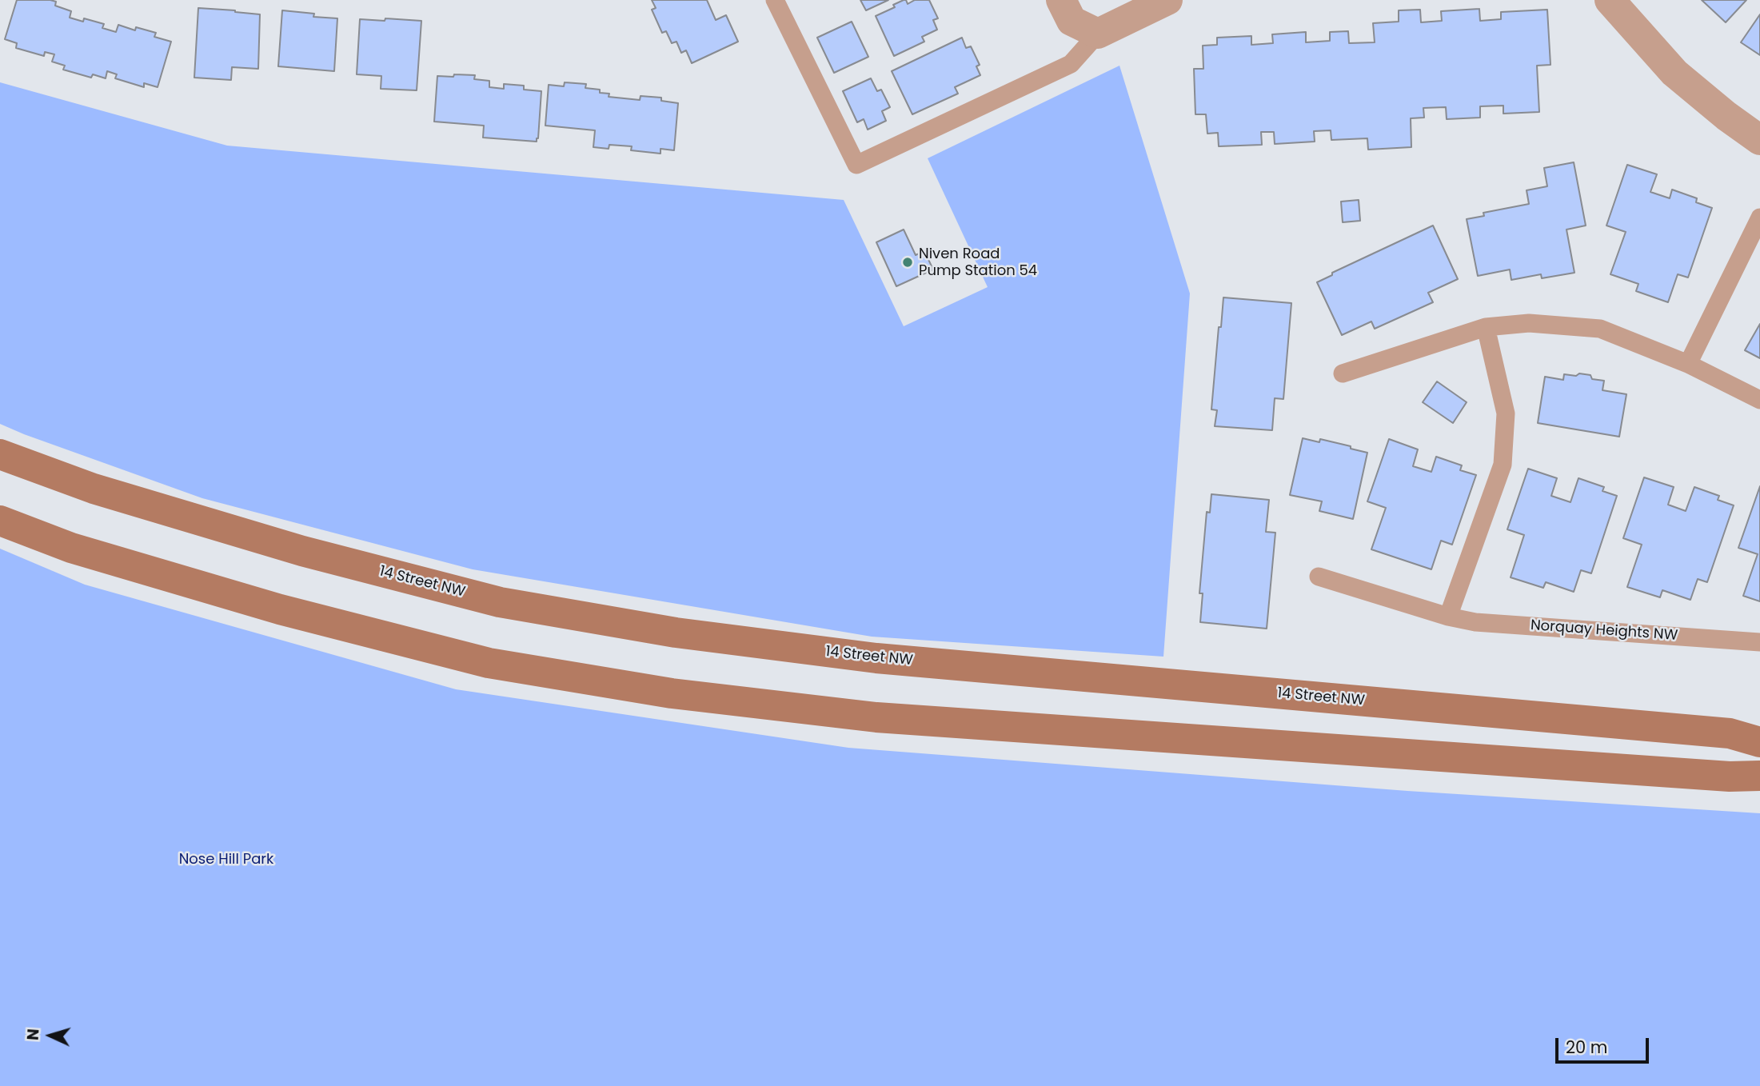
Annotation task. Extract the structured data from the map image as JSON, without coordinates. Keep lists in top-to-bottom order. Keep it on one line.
{"streets":{"main road":["14 Street NW"],"lane":["Norquay Heights NW"]},"parks":["Nose Hill Park"],"places":["Niven Road Pump Station 54"],"scale_bar":"20 m","north":"left"}
